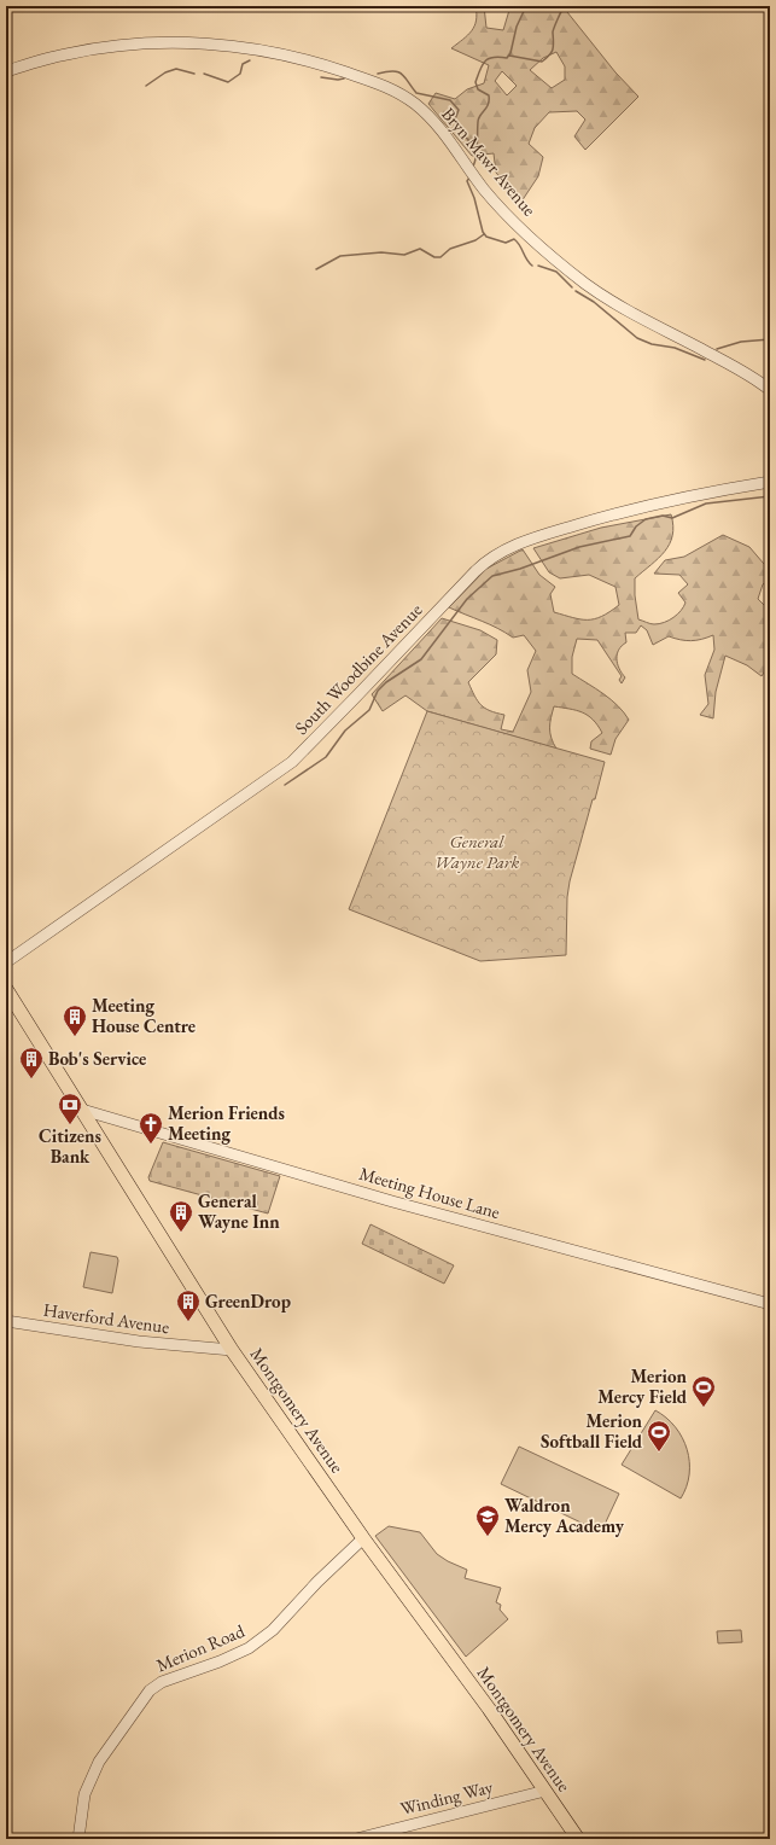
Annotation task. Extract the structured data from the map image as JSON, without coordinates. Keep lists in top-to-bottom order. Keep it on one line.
{"streets":{"main road":["Montgomery Avenue"],"street":["Bryn Mawr Avenue","South Woodbine Avenue","Meeting House Lane","Haverford Avenue","Merion Road","Winding Way"]},"crossings":[["Meeting House Lane","Montgomery Avenue"],["Haverford Avenue","Montgomery Avenue"],["Montgomery Avenue","Merion Road"],["Montgomery Avenue","Winding Way"]],"parks":["General Wayne Park"],"places":{"building":["Meeting House Centre","Bob's Service","General Wayne Inn","GreenDrop"],"bank":["Citizens Bank"],"church":["Merion Friends Meeting"],"sports":["Merion Mercy Field","Merion Softball Field"],"school or university":["Waldron Mercy Academy"]}}
